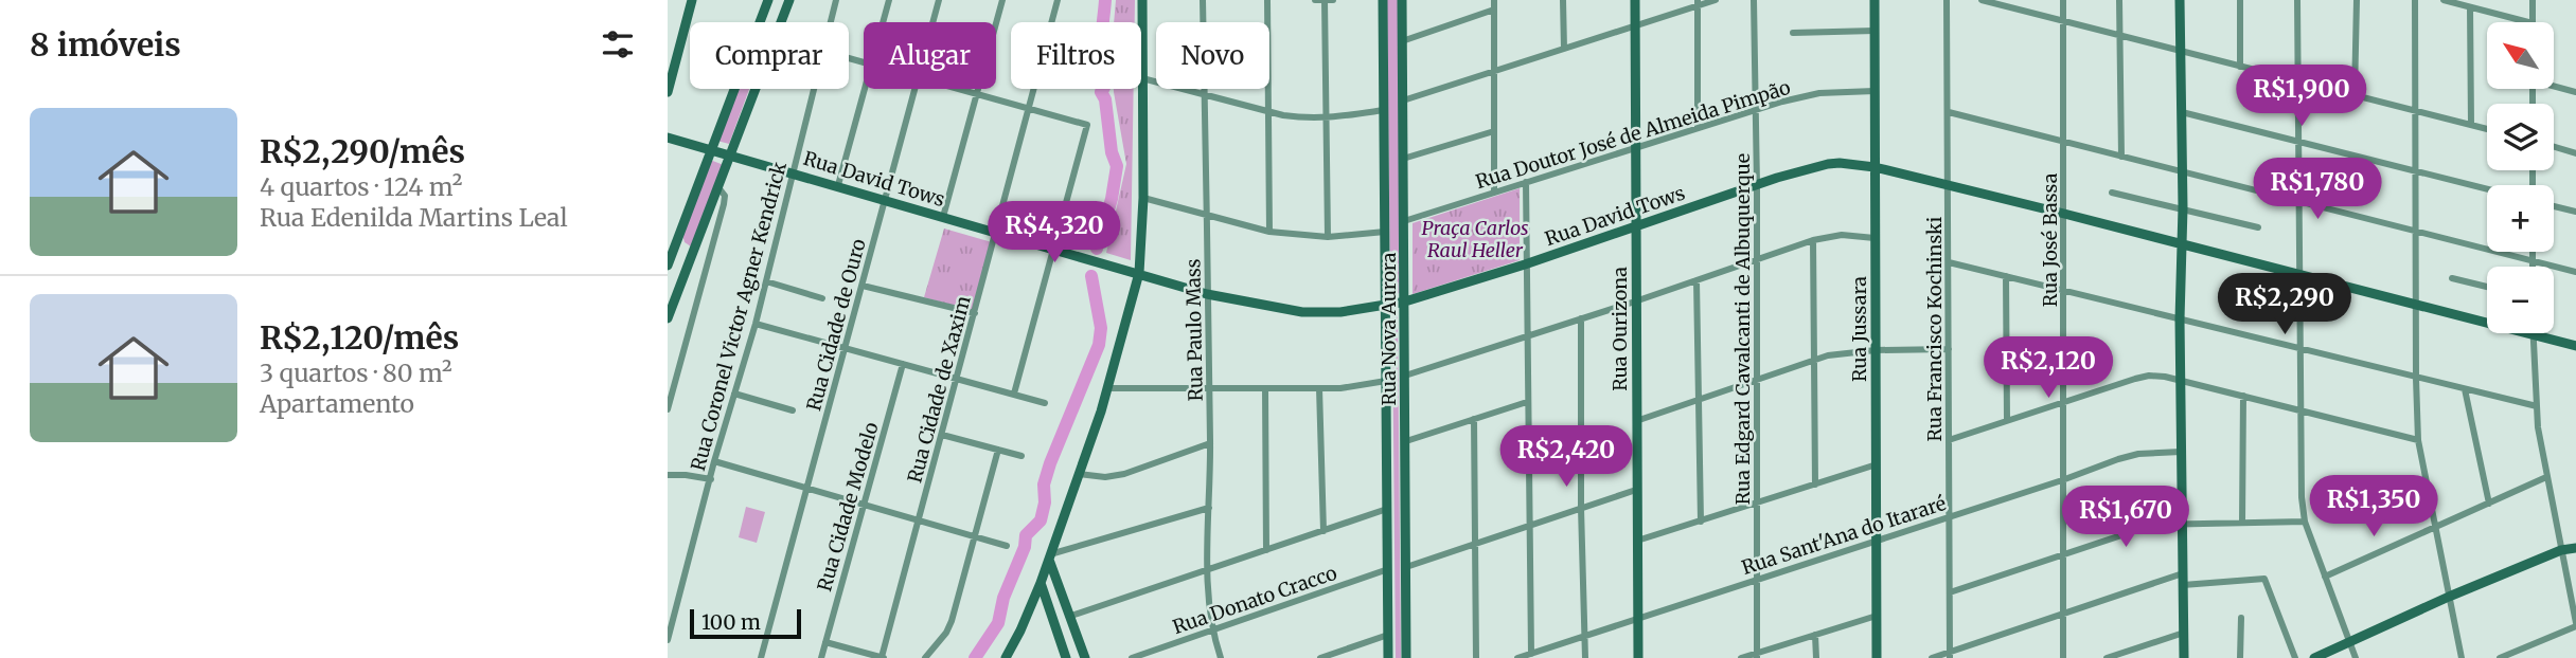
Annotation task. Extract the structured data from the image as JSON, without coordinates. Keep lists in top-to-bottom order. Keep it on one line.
{"streets":{"street":["Rua Doutor José de Almeida Pimpão","Rua David Tows","Rua José Bassa","Rua Coronel Victor Agner Kendrick","Rua Cidade de Ouro","Rua Nova Aurora","Rua Ourizona","Rua Edgard Cavalcanti de Albuquerque","Rua Jussara","Rua Francisco Kochinski","Rua Paulo Mass","Rua Cidade de Xaxim","Rua Cidade Modelo","Rua Sant'Ana do Itararé","Rua Donato Cracco"]},"crossings":[["Rua Doutor José de Almeida Pimpão","Rua Nova Aurora"],["Rua Doutor José de Almeida Pimpão","Rua Ourizona"],["Rua Doutor José de Almeida Pimpão","Rua Edgard Cavalcanti de Albuquerque"],["Rua Doutor José de Almeida Pimpão","Rua Jussara"],["Rua David Tows","Rua José Bassa"],["Rua David Tows","Rua Coronel Victor Agner Kendrick"],["Rua David Tows","Rua Cidade de Ouro"],["Rua David Tows","Rua Nova Aurora"],["Rua David Tows","Rua Ourizona"],["Rua David Tows","Rua Edgard Cavalcanti de Albuquerque"],["Rua David Tows","Rua Jussara"],["Rua David Tows","Rua Francisco Kochinski"],["Rua David Tows","Rua Paulo Mass"],["Rua David Tows","Rua Cidade de Xaxim"],["Rua José Bassa","Rua Sant'Ana do Itararé"],["Rua Nova Aurora","Rua Donato Cracco"],["Rua Ourizona","Rua Sant'Ana do Itararé"],["Rua Edgard Cavalcanti de Albuquerque","Rua Sant'Ana do Itararé"],["Rua Jussara","Rua Sant'Ana do Itararé"],["Rua Francisco Kochinski","Rua Sant'Ana do Itararé"],["Rua Paulo Mass","Rua Donato Cracco"]],"parks":["Praça Carlos Raul Heller"],"scale_bar":"100 m","north":"top left","page":{"heading":"8 imóveis","map_buttons":["+","−"],"chip":["Comprar","Alugar","Filtros","Novo"],"price":["R$1,900","R$1,780","R$4,320","R$2,290","R$2,120","R$2,420","R$1,350","R$1,670"],"list":[{"name":"R$2,290/mês","note":"4 quartos · 124 m² · Rua Edenilda Martins Leal"},{"name":"R$2,120/mês","note":"3 quartos · 80 m² · Apartamento"}],"scale":"100 m"}}
